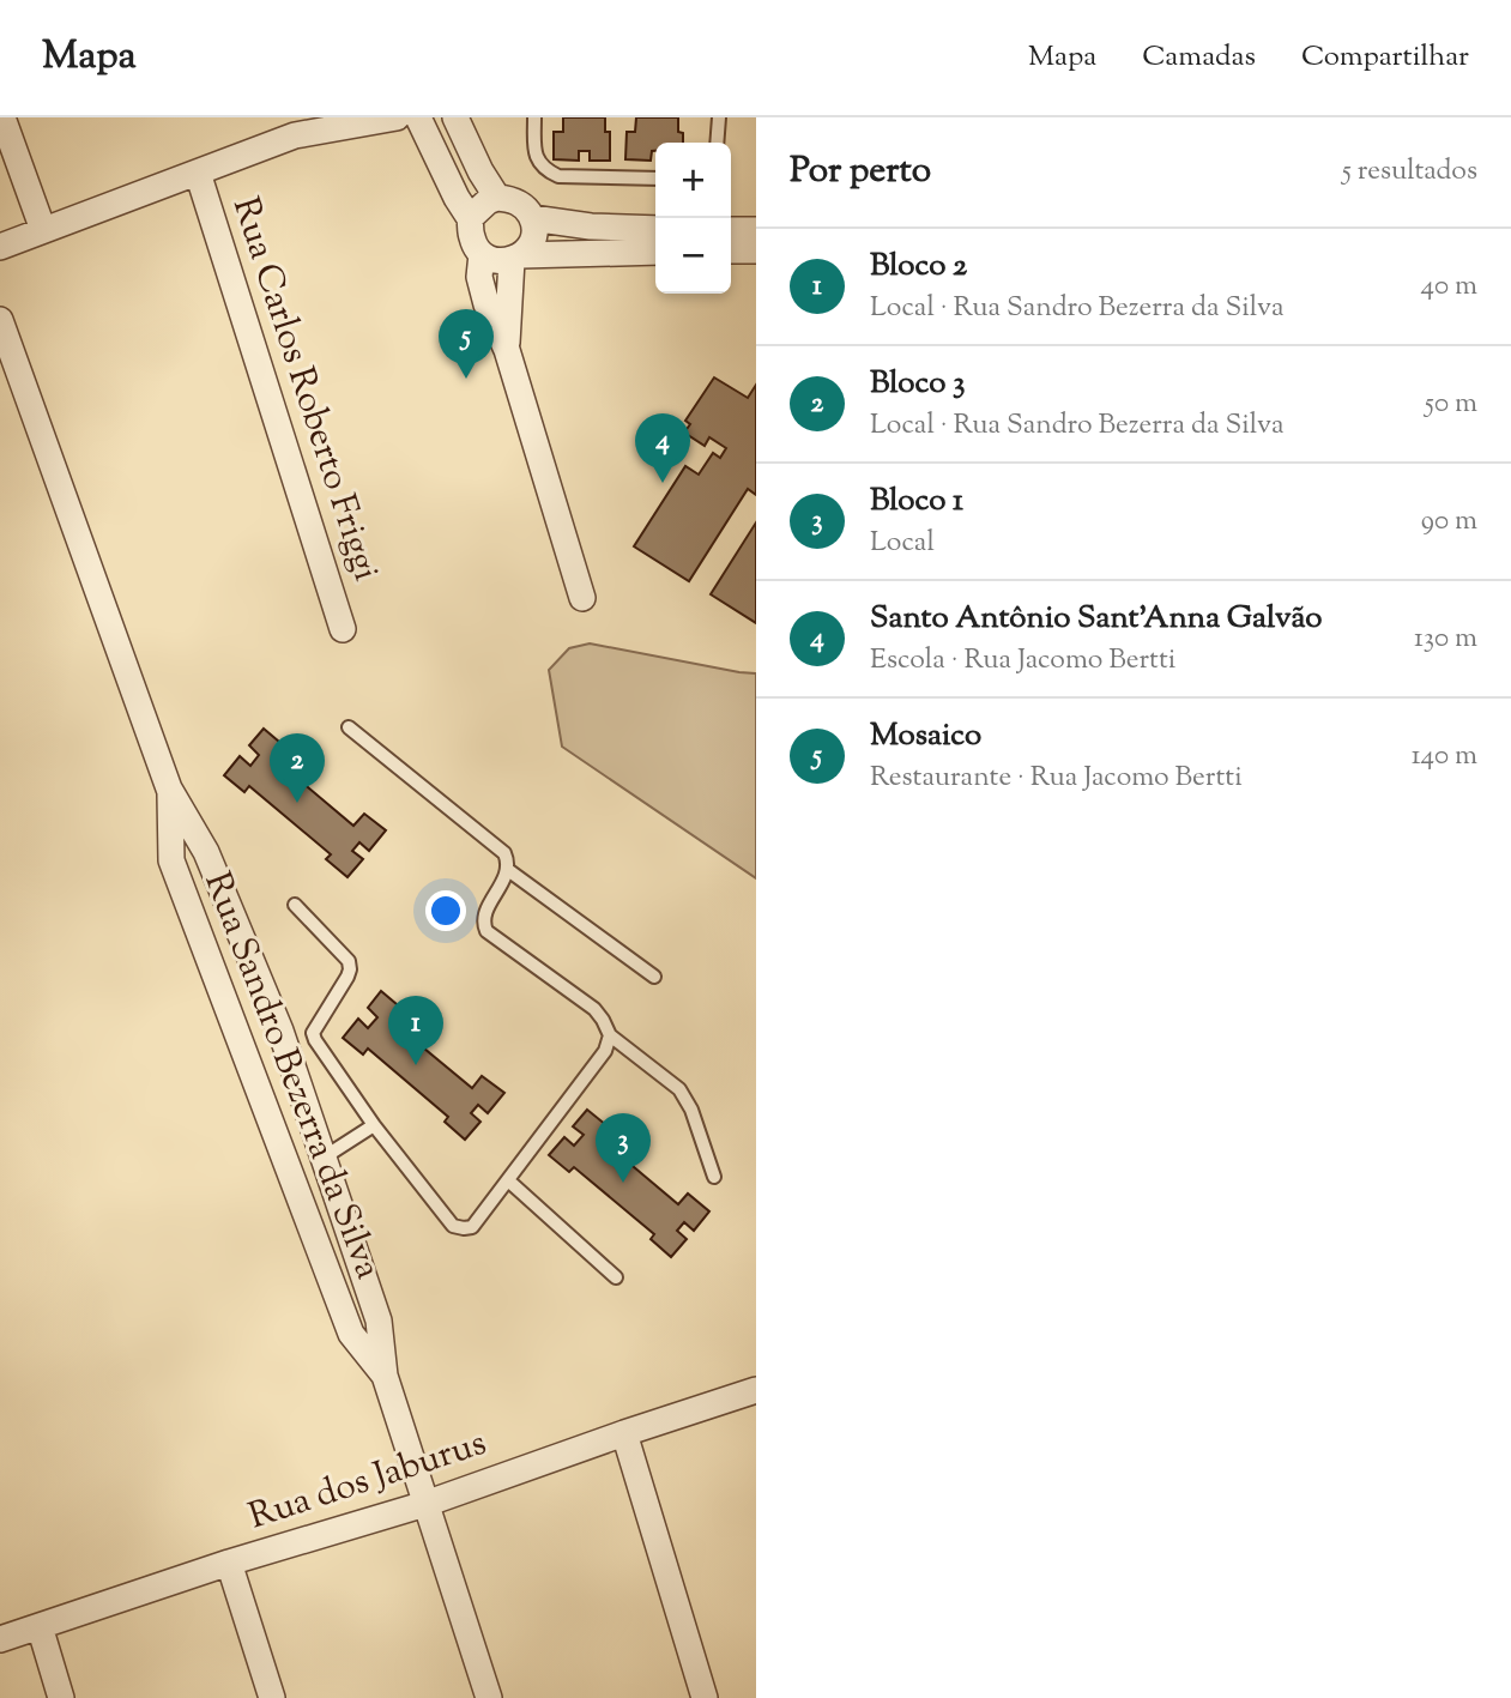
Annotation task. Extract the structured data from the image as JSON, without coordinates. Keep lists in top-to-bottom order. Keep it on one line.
{"streets":{"street":["Rua Carlos Roberto Friggi","Rua Sandro Bezerra da Silva","Rua dos Jaburus"]},"crossings":[["Rua Sandro Bezerra da Silva","Rua dos Jaburus"]],"page":{"header":"Mapa","nav":["Mapa","Camadas","Compartilhar"],"heading":["Por perto","5 resultados"],"map_buttons":["+","−"],"list":[{"mark":"1","name":"Bloco 2","note":"Local · Rua Sandro Bezerra da Silva","value":"40 m"},{"mark":"2","name":"Bloco 3","note":"Local · Rua Sandro Bezerra da Silva","value":"50 m"},{"mark":"3","name":"Bloco 1","note":"Local","value":"90 m"},{"mark":"4","name":"Santo Antônio Sant'Anna Galvão","note":"Escola · Rua Jacomo Bertti","value":"130 m"},{"mark":"5","name":"Mosaico","note":"Restaurante · Rua Jacomo Bertti","value":"140 m"}],"pins":["5","4","2","1","3"]}}
